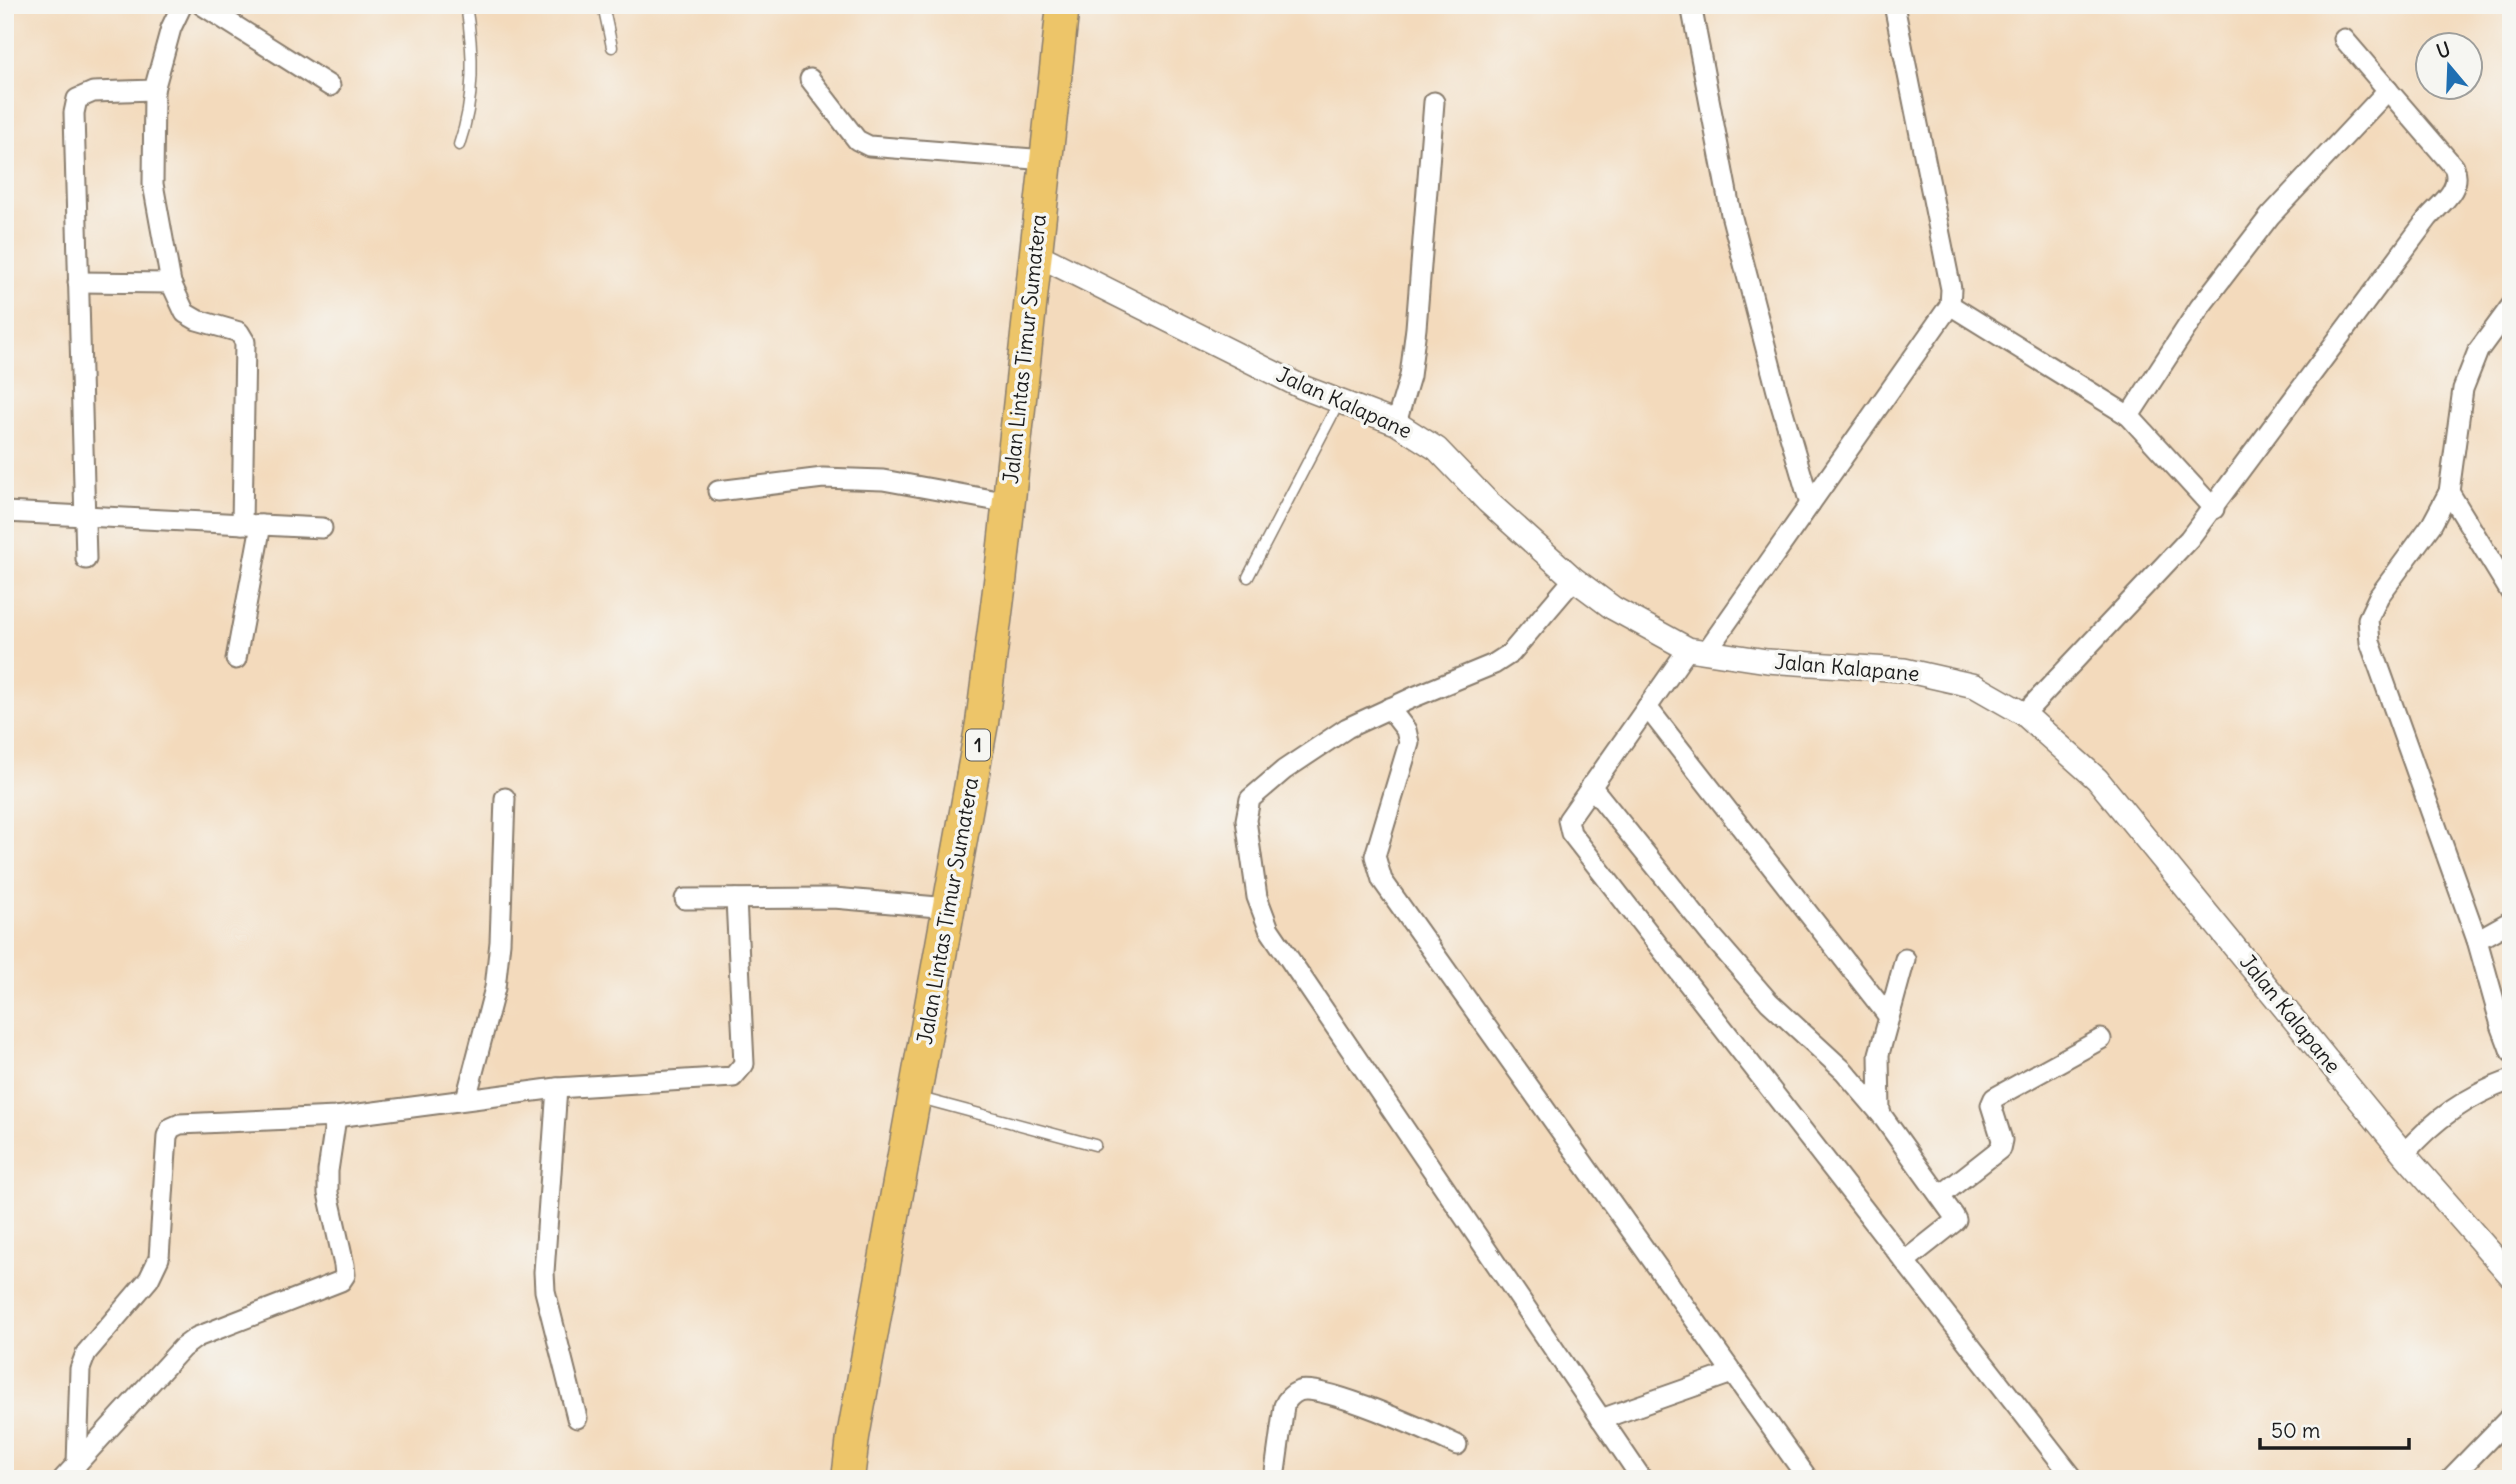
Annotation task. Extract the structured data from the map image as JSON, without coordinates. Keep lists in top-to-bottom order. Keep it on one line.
{"streets":{"highway":["Jalan Lintas Timur Sumatera","1"],"street":["Jalan Kalapane"]},"crossings":[["Jalan Lintas Timur Sumatera","Jalan Kalapane"]],"scale_bar":"50 m","north":"top"}
